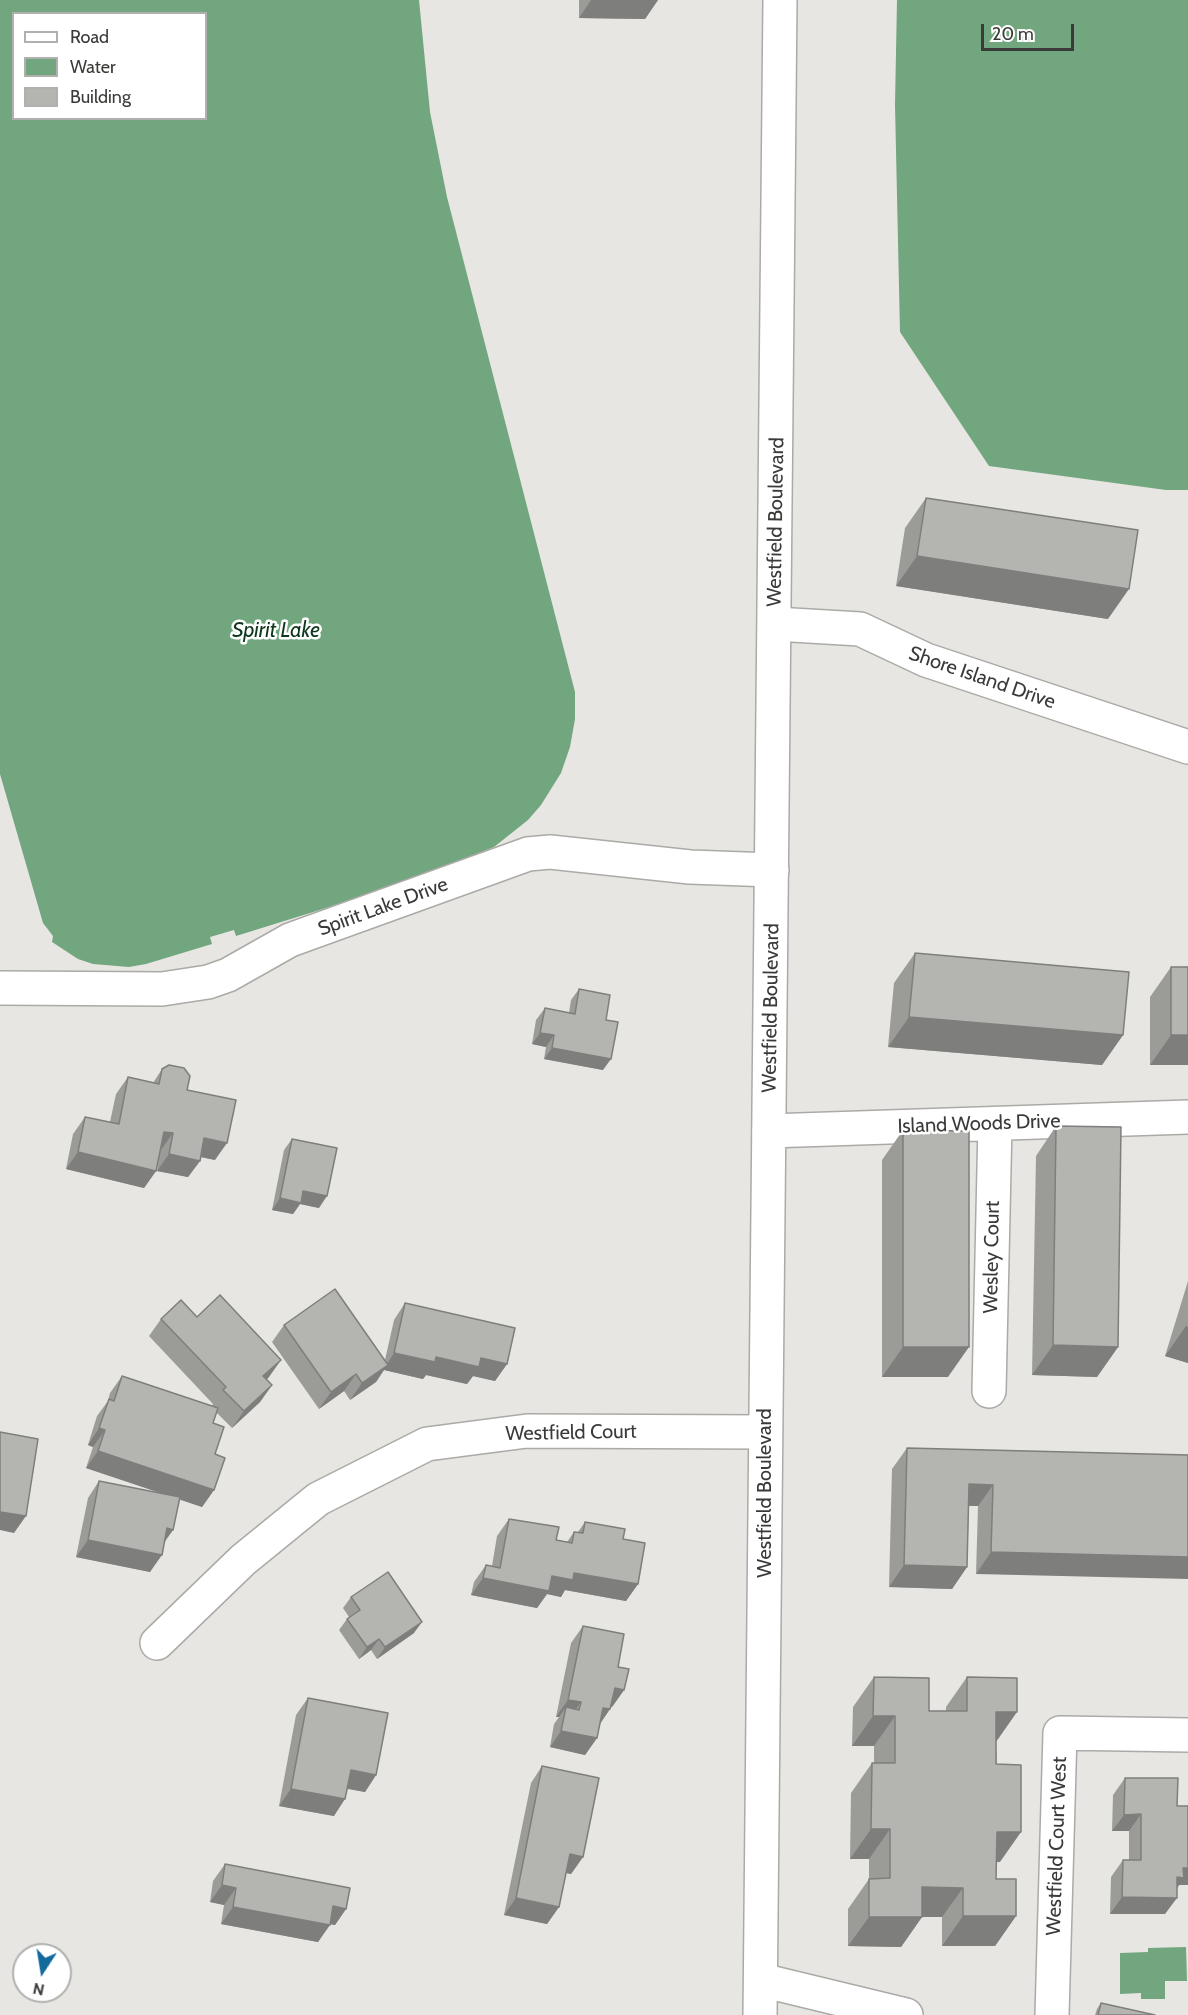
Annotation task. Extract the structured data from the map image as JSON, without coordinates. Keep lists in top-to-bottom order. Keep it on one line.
{"streets":{"street":["Westfield Boulevard","Shore Island Drive","Spirit Lake Drive","Island Woods Drive","Wesley Court","Westfield Court","Westfield Court West"]},"crossings":[["Westfield Boulevard","Shore Island Drive"],["Westfield Boulevard","Spirit Lake Drive"],["Westfield Boulevard","Island Woods Drive"],["Westfield Boulevard","Westfield Court"],["Island Woods Drive","Wesley Court"]],"water":["Spirit Lake"],"legend":["Road","Water","Building"],"scale_bar":"20 m","north":"bottom"}
